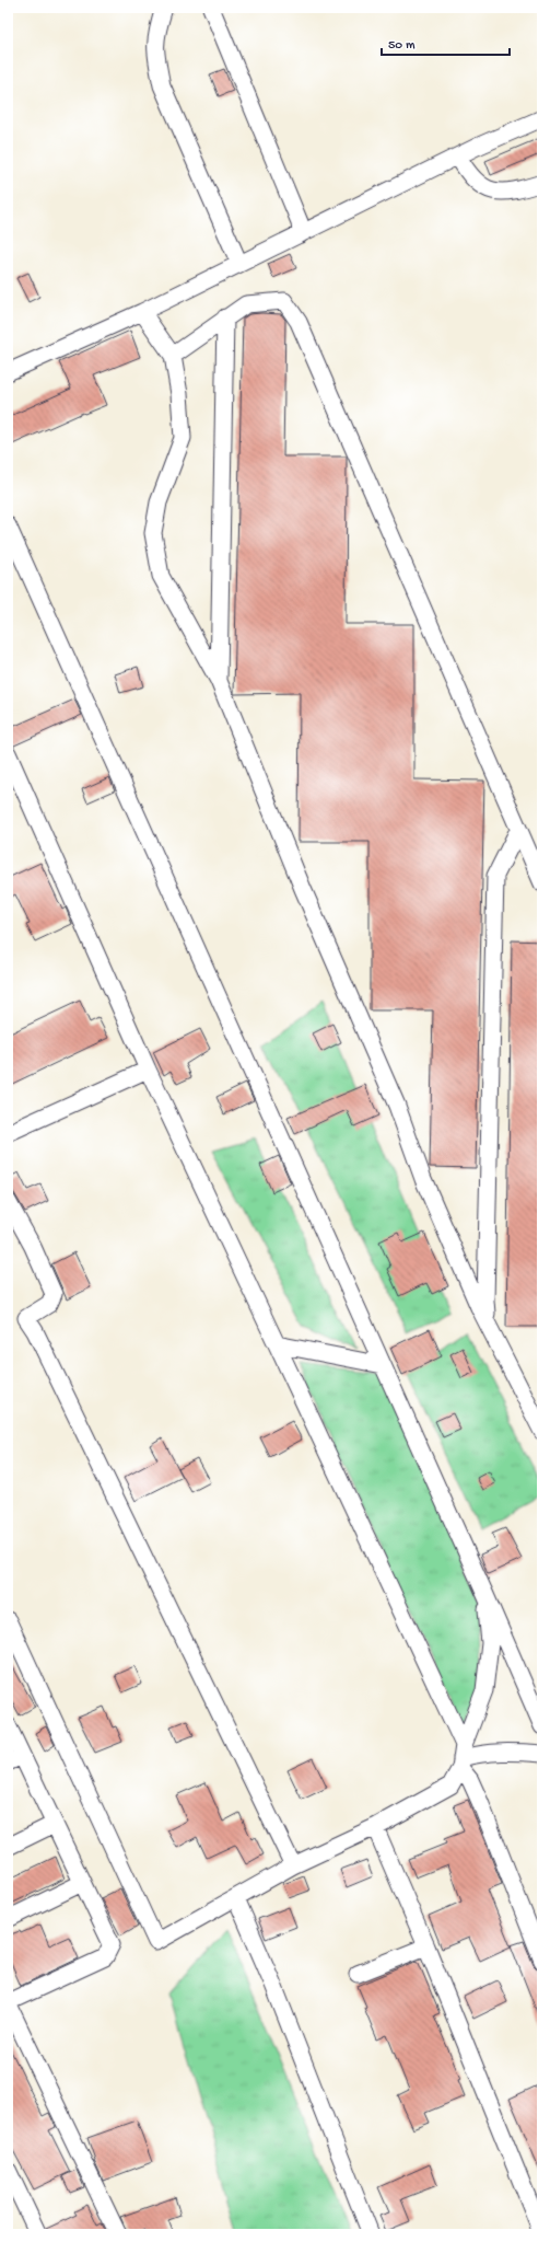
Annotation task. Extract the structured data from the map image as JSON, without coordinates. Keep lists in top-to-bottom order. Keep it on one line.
{"scale_bar":"50 m"}
